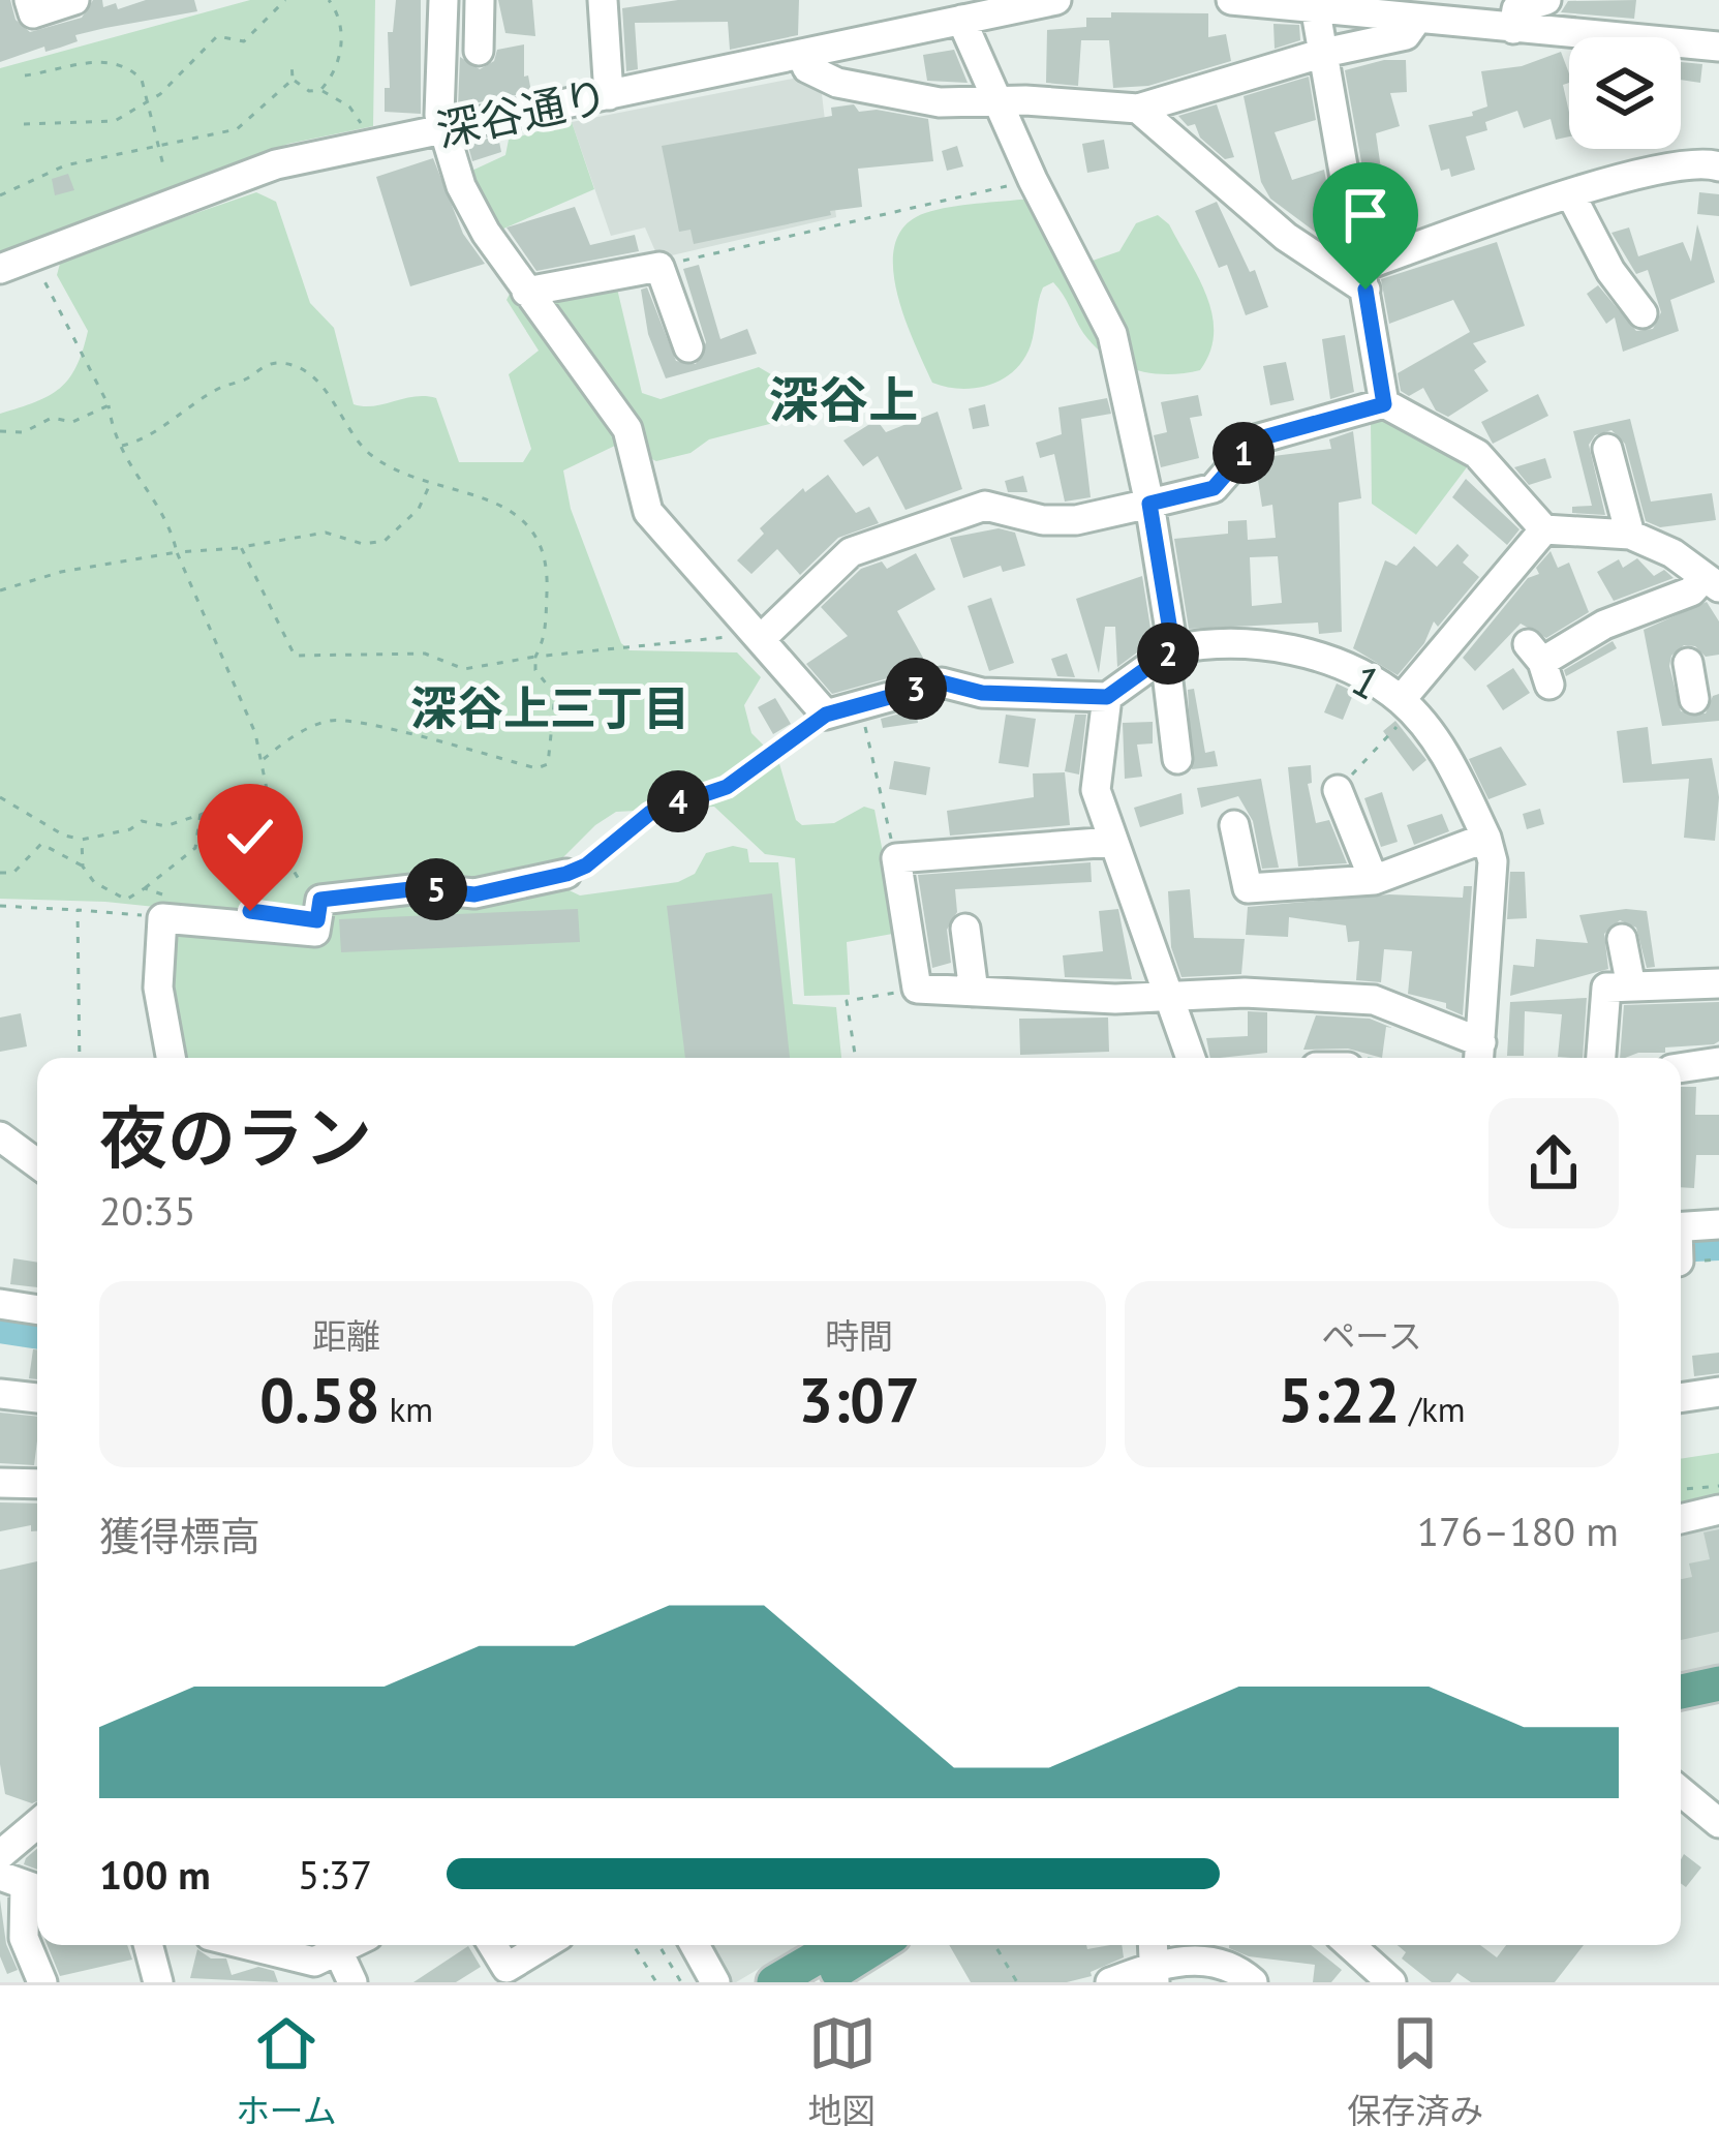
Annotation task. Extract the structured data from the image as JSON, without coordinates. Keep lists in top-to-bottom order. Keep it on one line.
{"streets":{"street":["深谷通り","1"]},"districts":["深谷上","深谷上三丁目"],"page":{"pins":["1","2","3","4","5"],"heading":["夜のラン","20:35"],"stats":[["距離","0.58 km"],["時間","3:07"],["ペース","5:22 /km"]],"chart":["獲得標高","176–180 m"],"list":[{"name":"100 m","note":"5:37"}],"tabs":["ホーム","地図","保存済み"]}}
